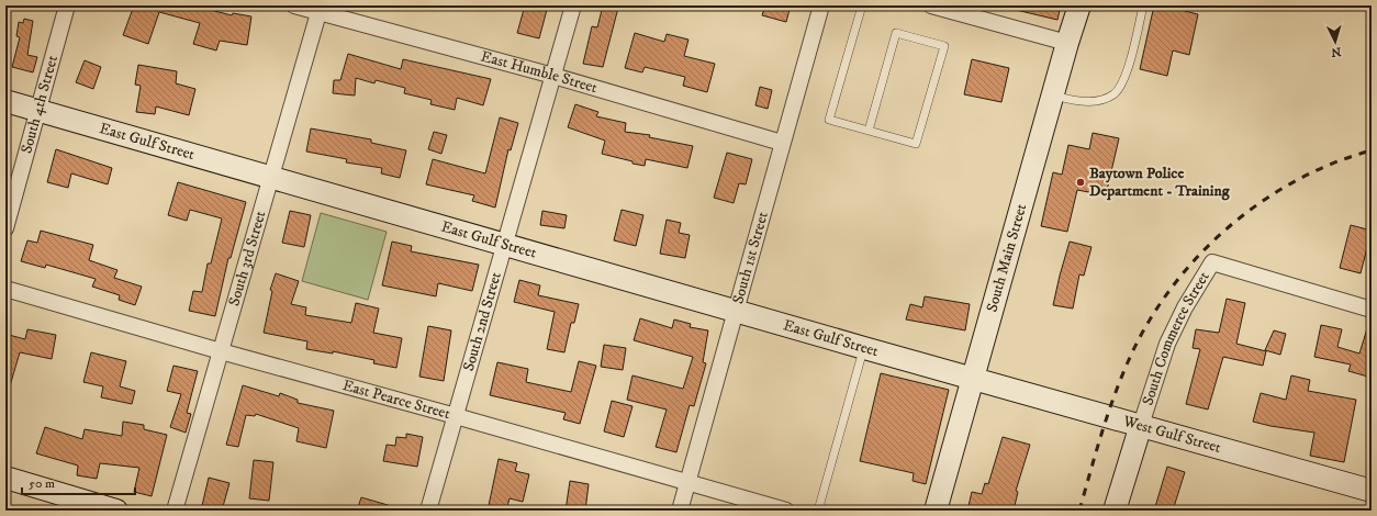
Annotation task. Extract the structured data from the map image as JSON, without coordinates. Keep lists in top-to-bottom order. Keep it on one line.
{"streets":{"street":["East Humble Street","South 4th Street","East Gulf Street","South 3rd Street","South 1st Street","South Main Street","South 2nd Street","South Commerce Street","East Pearce Street","West Gulf Street"]},"crossings":[["East Humble Street","South 3rd Street"],["East Humble Street","South 1st Street"],["East Humble Street","South 2nd Street"],["South 4th Street","East Gulf Street"],["East Gulf Street","South 3rd Street"],["East Gulf Street","South 1st Street"],["East Gulf Street","South Main Street"],["East Gulf Street","South 2nd Street"],["East Gulf Street","West Gulf Street"],["South 3rd Street","East Pearce Street"],["South 1st Street","East Pearce Street"],["South Main Street","West Gulf Street"],["South 2nd Street","East Pearce Street"],["South Commerce Street","West Gulf Street"]],"places":["Baytown Police Department - Training"],"scale_bar":"50 m","north":"bottom"}
